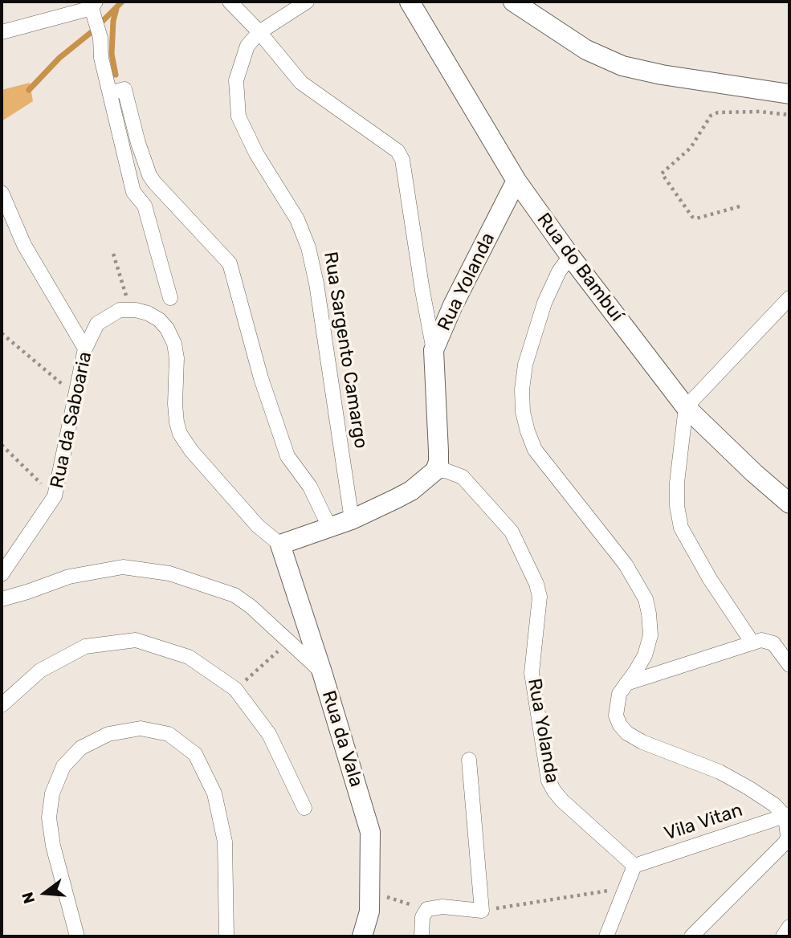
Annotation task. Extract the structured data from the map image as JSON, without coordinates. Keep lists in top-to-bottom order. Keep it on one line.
{"streets":{"main road":["Rua do Bambuí","Rua Yolanda","Rua da Vala"],"street":["Rua Sargento Camargo","Rua da Saboaria","Vila Vitan"]},"crossings":[["Rua do Bambuí","Rua Yolanda"],["Rua Yolanda","Vila Vitan"]],"north":"left"}
